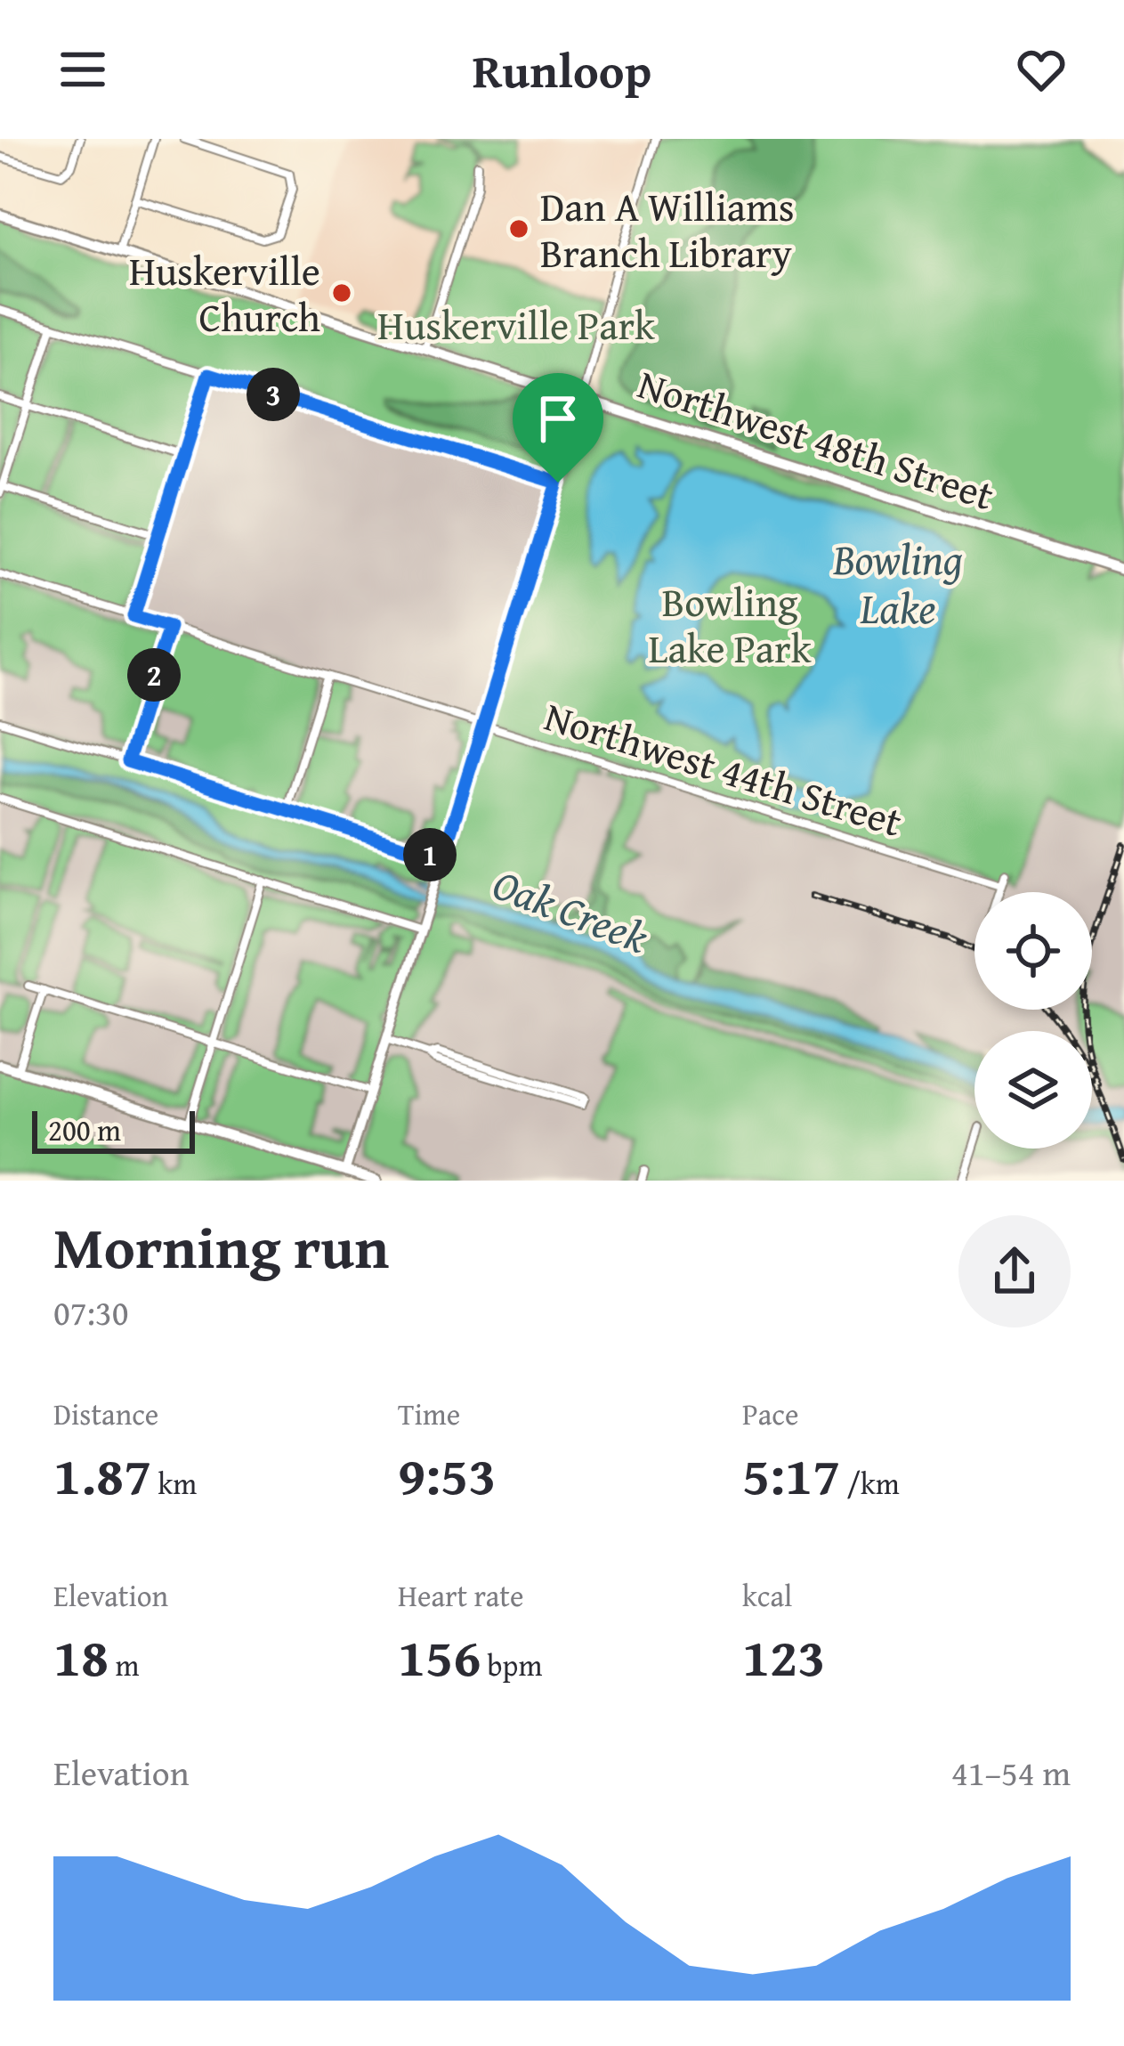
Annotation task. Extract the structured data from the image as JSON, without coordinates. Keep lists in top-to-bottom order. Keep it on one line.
{"streets":{"main road":["Northwest 48th Street"],"street":["Northwest 44th Street"]},"water":["Bowling Lake","Oak Creek"],"parks":["Huskerville Park","Bowling Lake Park"],"places":["Dan A Williams Branch Library","Huskerville Church"],"scale_bar":"200 m","page":{"header":"Runloop","pins":["3","2","1"],"scale":"200 m","heading":["Morning run","07:30"],"stats":[["Distance","1.87 km"],["Time","9:53"],["Pace","5:17 /km"],["Elevation","18 m"],["Heart rate","156 bpm"],["kcal","123"]],"chart":["Elevation","41–54 m"]}}
